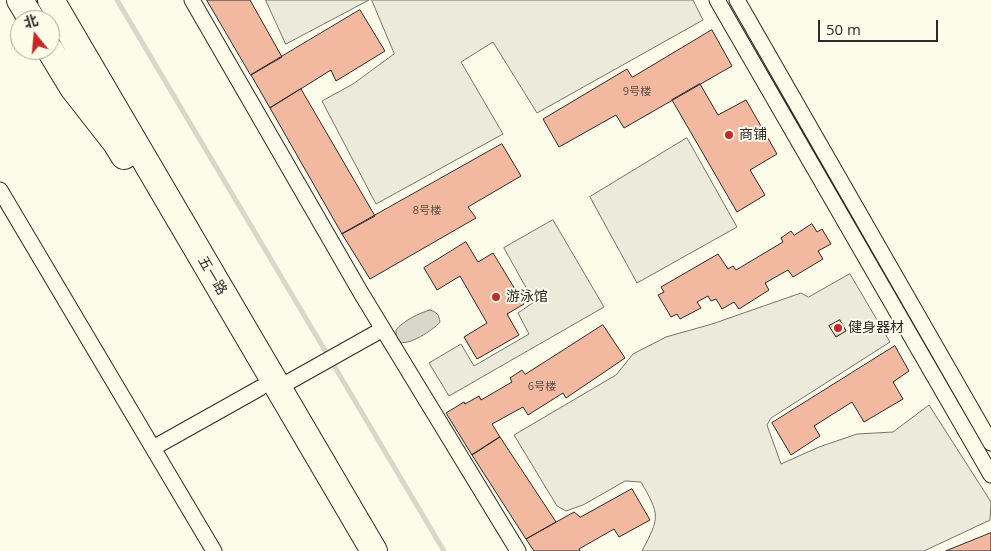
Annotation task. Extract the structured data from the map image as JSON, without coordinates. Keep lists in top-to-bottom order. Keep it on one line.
{"streets":{"highway":["五一路"]},"places":["商铺","游泳馆","健身器材"],"house_numbers":["9号楼","8号楼","6号楼"],"scale_bar":"50 m","north":"top"}
